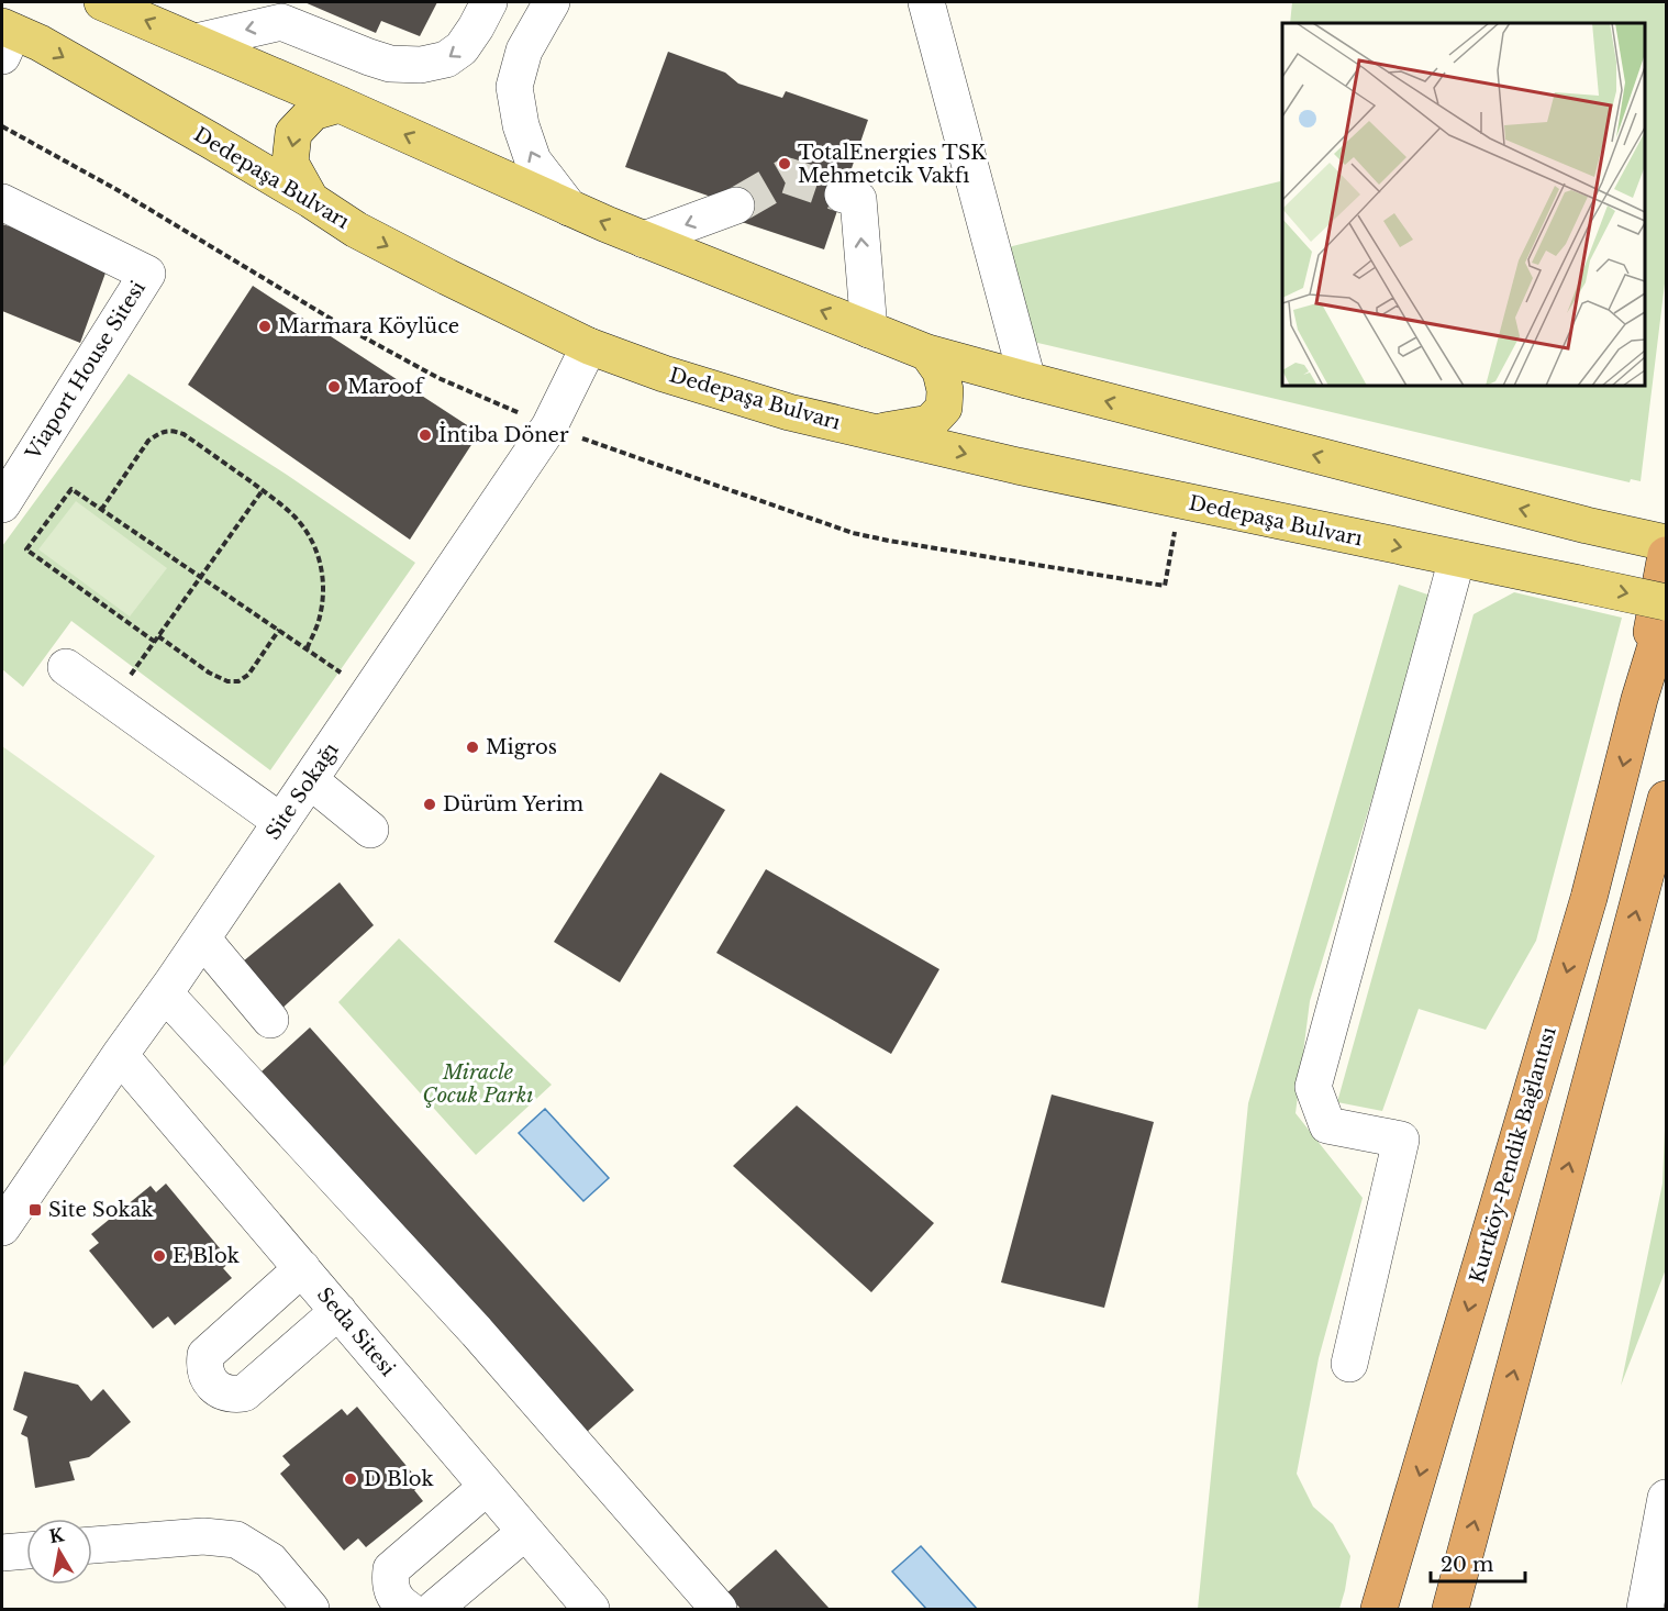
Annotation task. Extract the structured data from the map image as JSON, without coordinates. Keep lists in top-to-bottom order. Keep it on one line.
{"streets":{"highway":["Kurtköy-Pendik Bağlantısı"],"main road":["Dedepaşa Bulvarı"],"street":["Viaport House Sitesi","Site Sokağı","Seda Sitesi"]},"crossings":[["Dedepaşa Bulvarı","Site Sokağı"],["Site Sokağı","Seda Sitesi"]],"parks":["Miracle Çocuk Parkı"],"places":{"other":["TotalEnergies TSK Mehmetcik Vakfı","Marmara Köylüce","Maroof","İntiba Döner","Migros","Dürüm Yerim","E Blok","D Blok"],"transit":["Site Sokak"]},"scale_bar":"20 m","north":"top"}
